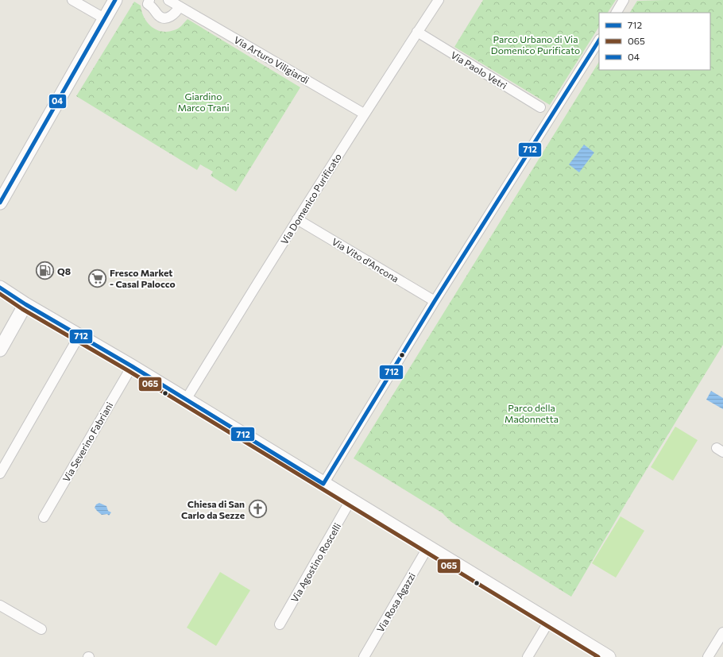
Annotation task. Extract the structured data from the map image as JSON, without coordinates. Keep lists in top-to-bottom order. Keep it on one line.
{"streets":{"street":["Via Arturo Viligiardi","Via Paolo Vetri","Via Domenico Purificato","Via Vito d'Ancona","Via Severino Fabriani","Via Agostino Roscelli","Via Rosa Agazzi"]},"crossings":[["Via Arturo Viligiardi","Via Domenico Purificato"],["Via Paolo Vetri","Via Domenico Purificato"],["Via Domenico Purificato","Via Vito d'Ancona"]],"parks":["Parco Urbano di Via Domenico Purificato","Giardino Marco Trani","Parco della Madonnetta"],"places":{"fuel station":["Q8"],"supermarket":["Fresco Market - Casal Palocco"],"church":["Chiesa di San Carlo da Sezze"]},"lines":["transit line 04","transit line 712","transit line 065"],"legend":["712","065","04"]}
